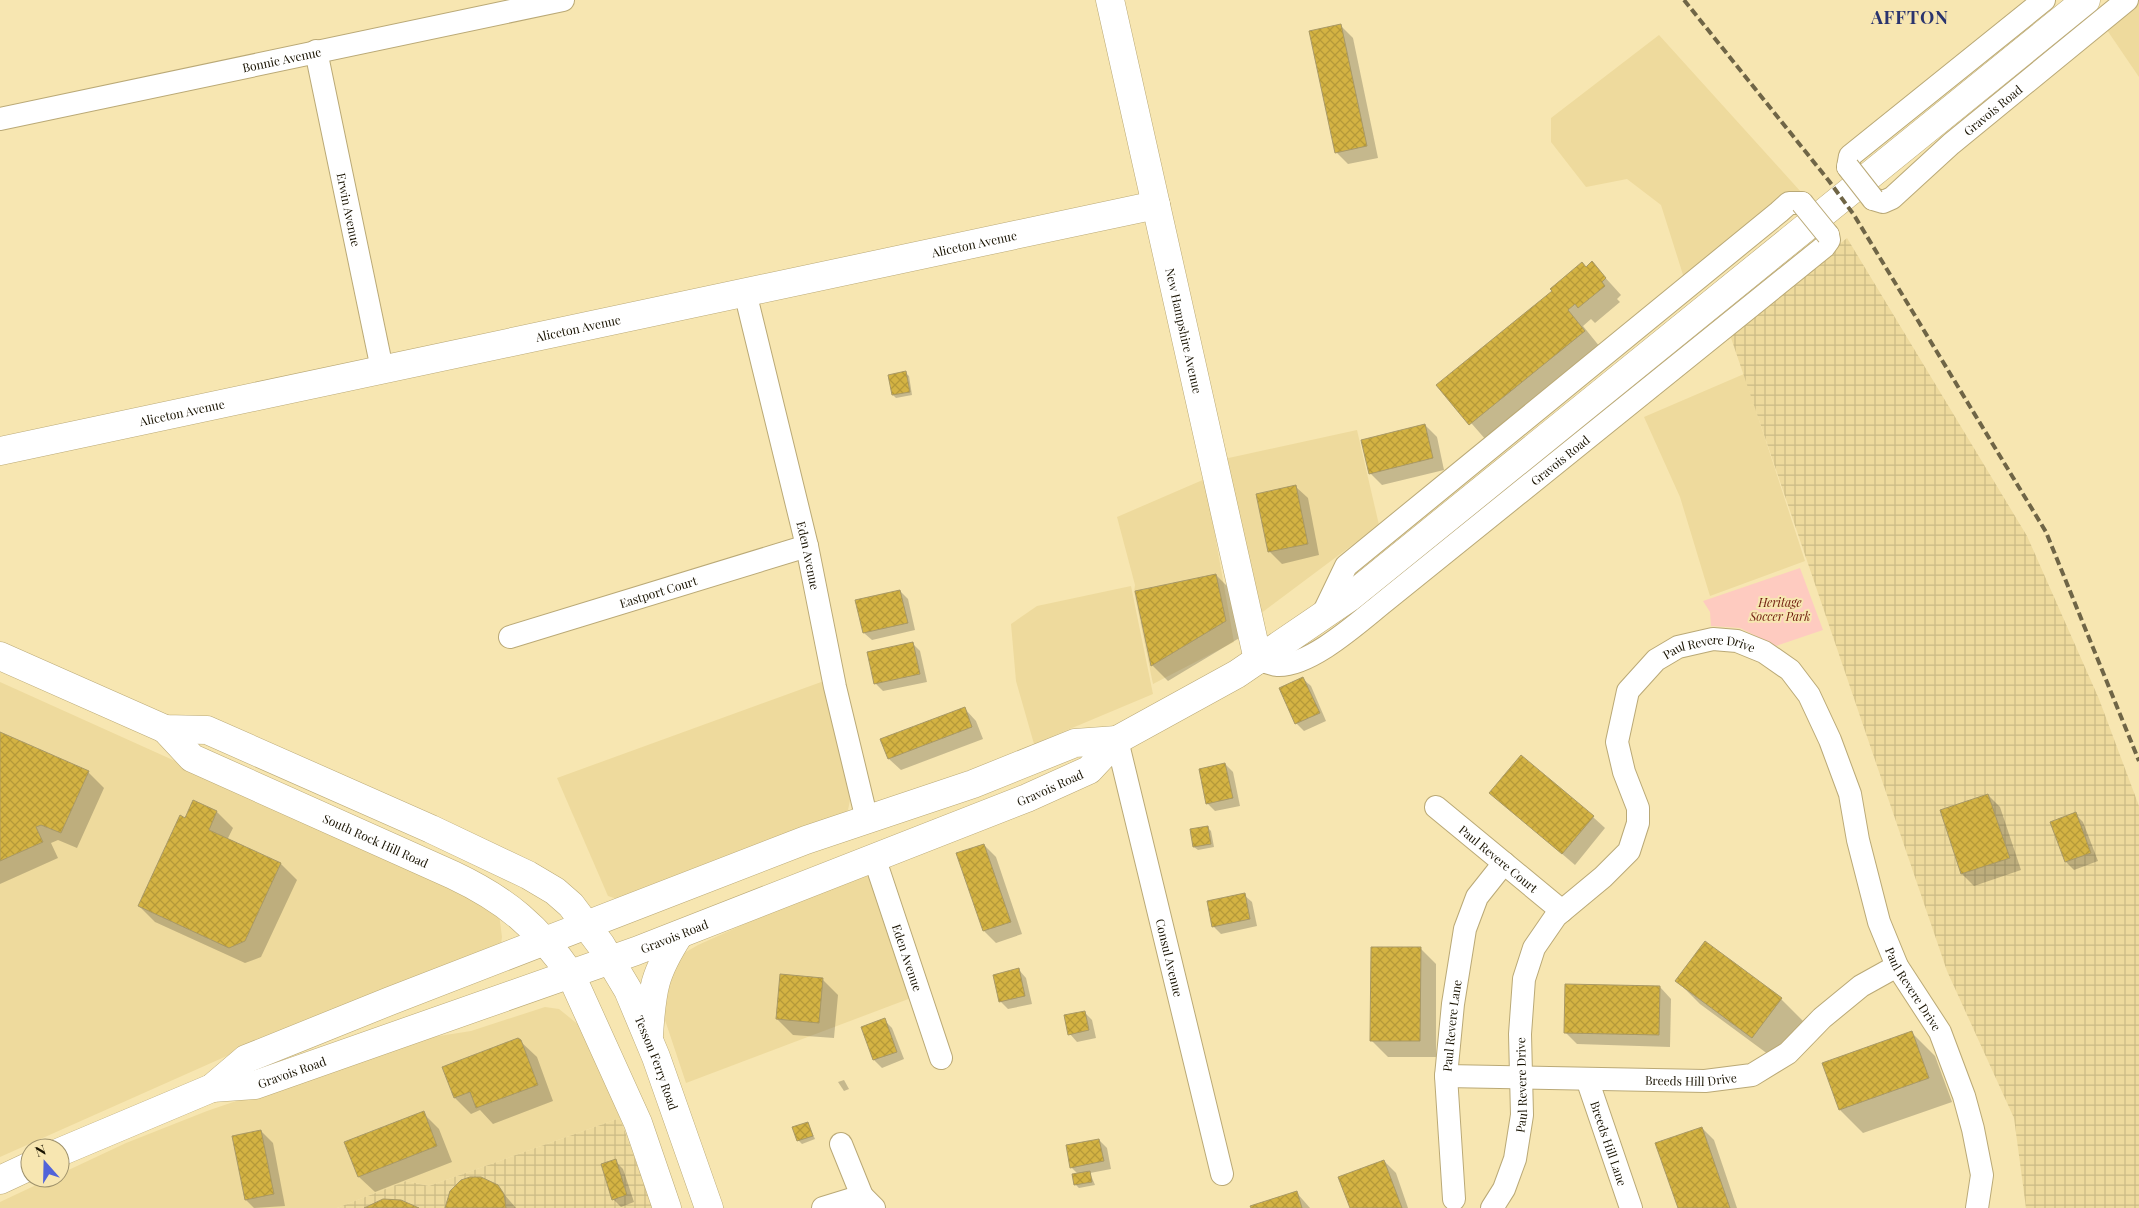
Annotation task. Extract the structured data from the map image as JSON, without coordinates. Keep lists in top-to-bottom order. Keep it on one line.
{"streets":{"main road":["Gravois Road","Aliceton Avenue","New Hampshire Avenue","South Rock Hill Road","Tesson Ferry Road"],"street":["Bonnie Avenue","Erwin Avenue","Eden Avenue","Eastport Court","Paul Revere Drive","Paul Revere Court","Consul Avenue","Paul Revere Lane","Breeds Hill Drive","Breeds Hill Lane"]},"crossings":[["Bonnie Avenue","Erwin Avenue"],["Gravois Road","New Hampshire Avenue"],["Gravois Road","Eden Avenue"],["Gravois Road","South Rock Hill Road"],["Gravois Road","Consul Avenue"],["Gravois Road","Tesson Ferry Road"],["Erwin Avenue","Aliceton Avenue"],["Aliceton Avenue","New Hampshire Avenue"],["Aliceton Avenue","Eden Avenue"],["Eden Avenue","Eastport Court"],["Paul Revere Drive","Paul Revere Court"],["Paul Revere Drive","Breeds Hill Drive"],["South Rock Hill Road","Tesson Ferry Road"],["Paul Revere Court","Paul Revere Lane"],["Paul Revere Lane","Breeds Hill Drive"],["Breeds Hill Drive","Breeds Hill Lane"]],"districts":["AFFTON"],"parks":["Heritage Soccer Park"],"north":"top"}
